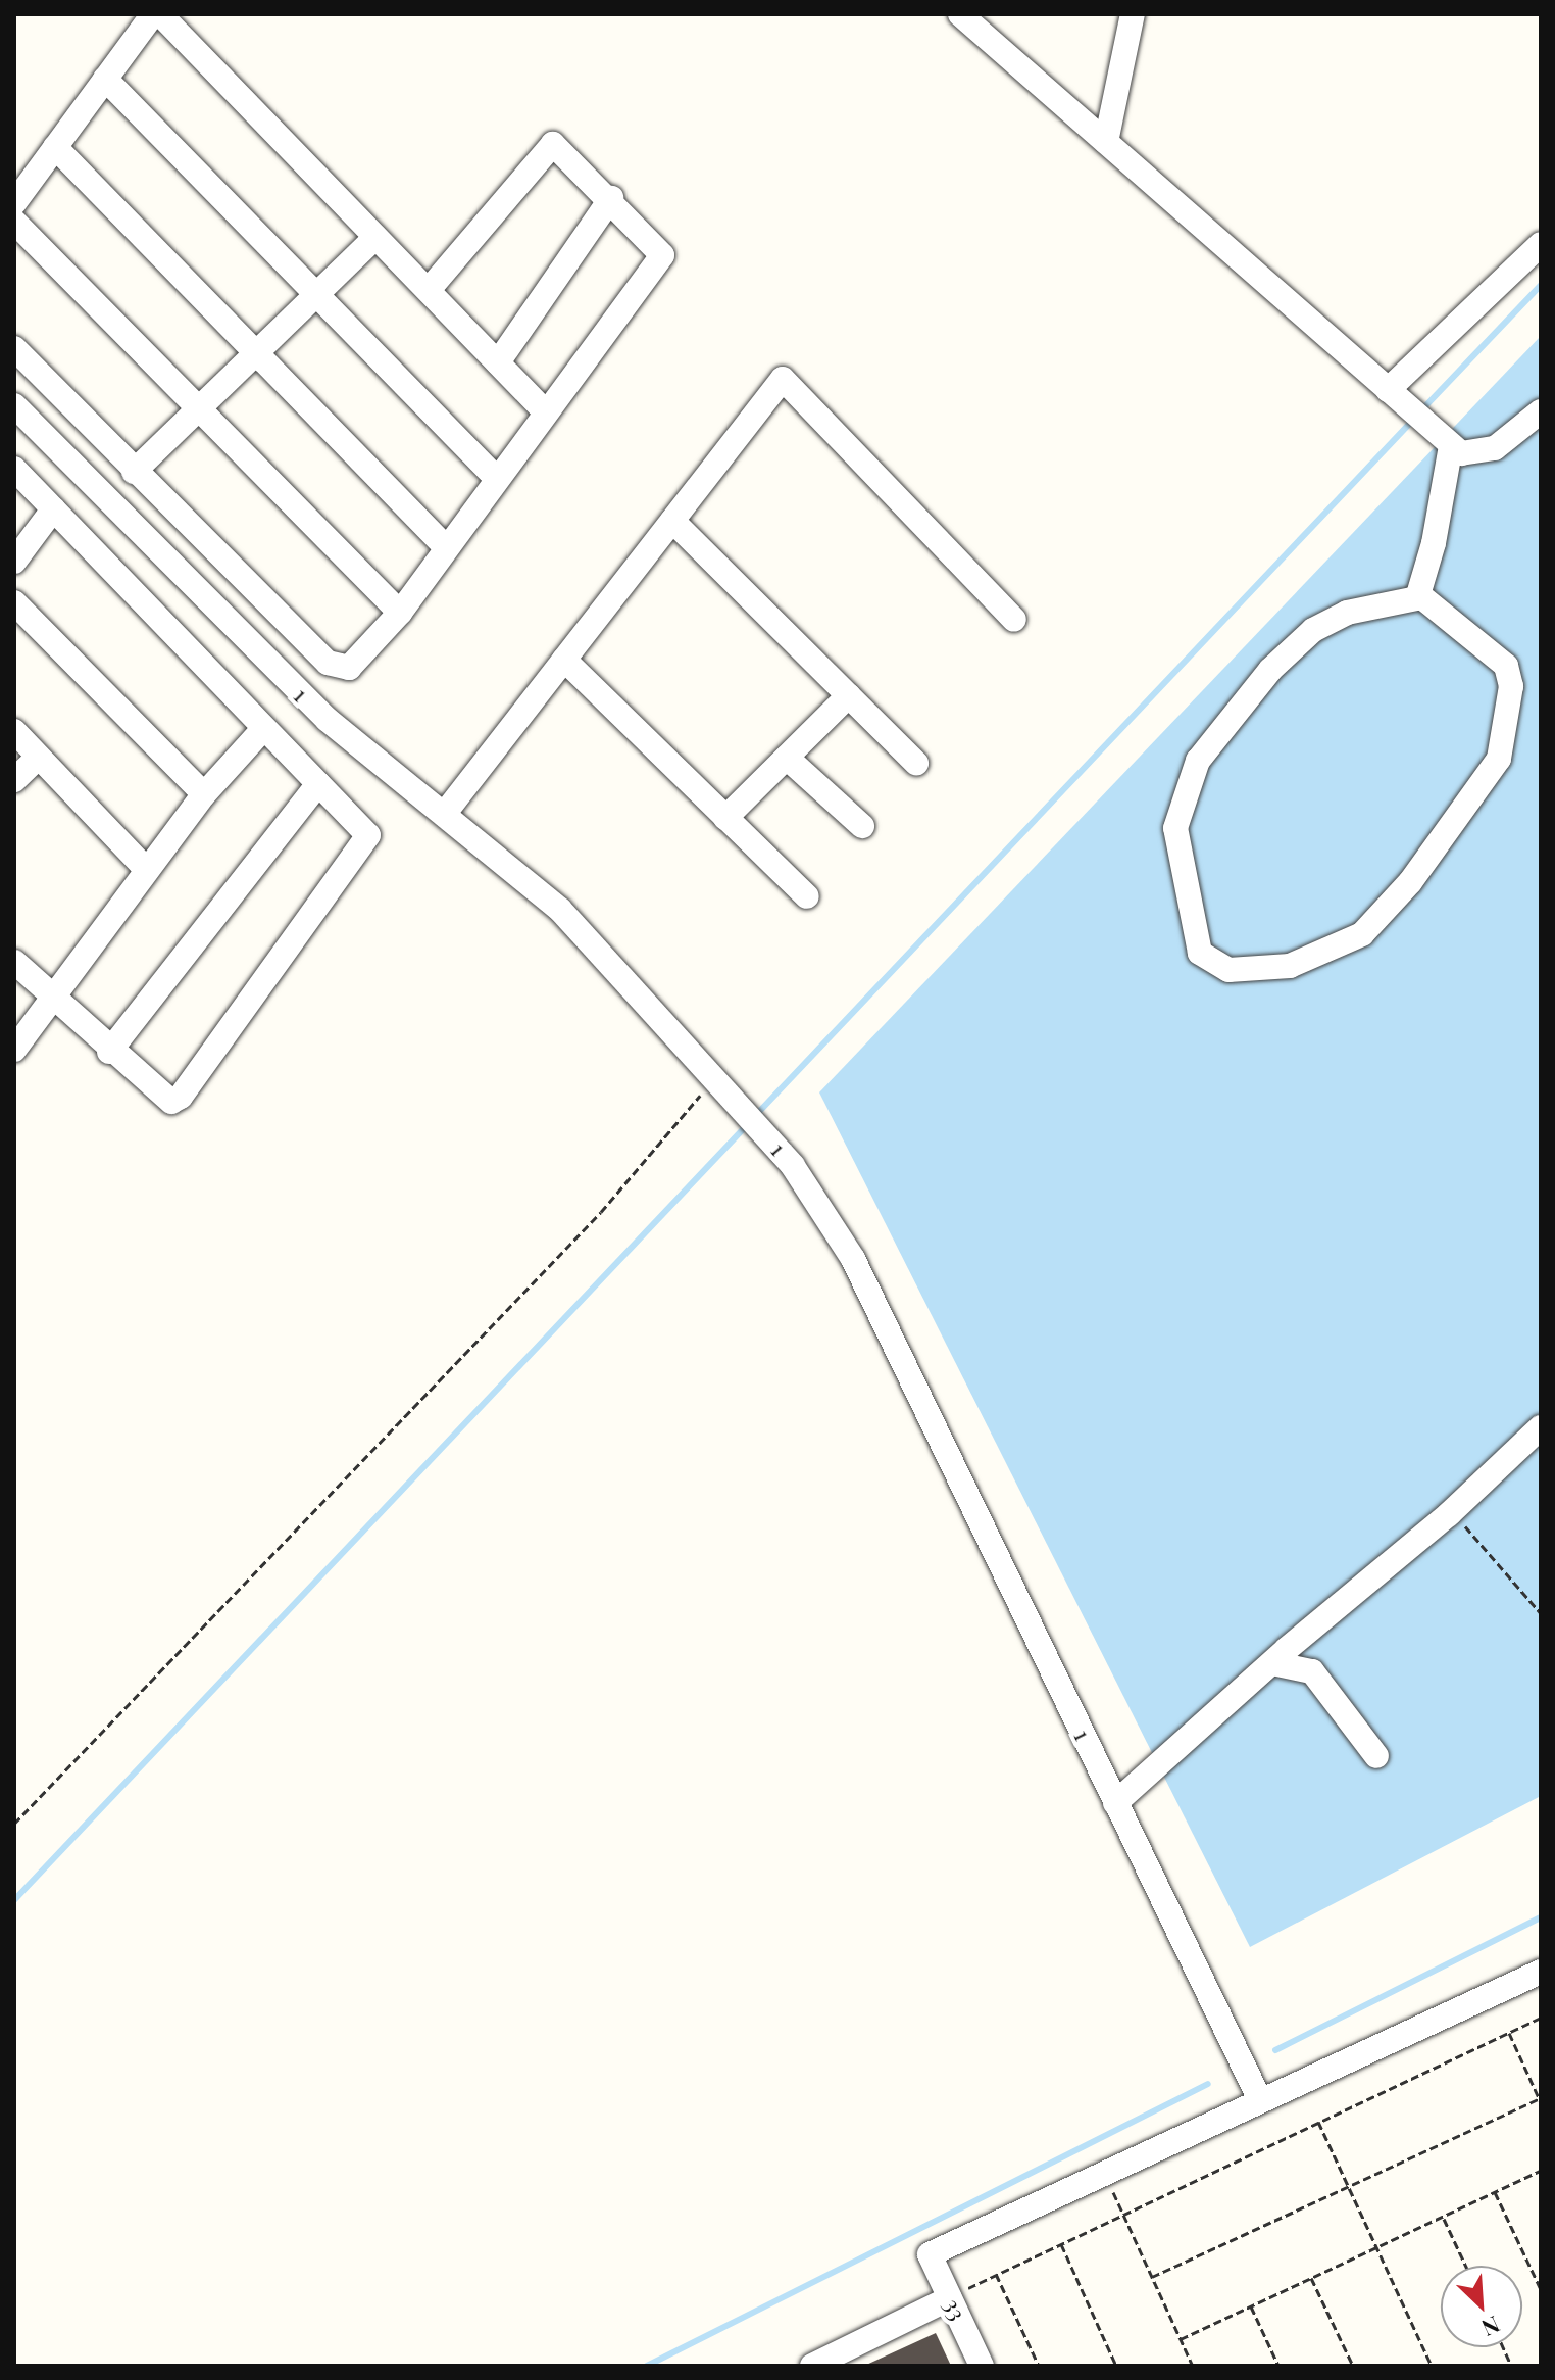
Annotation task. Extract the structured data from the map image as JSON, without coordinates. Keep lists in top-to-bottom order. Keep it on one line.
{"streets":{"street":["1","33"]},"north":"bottom right"}
